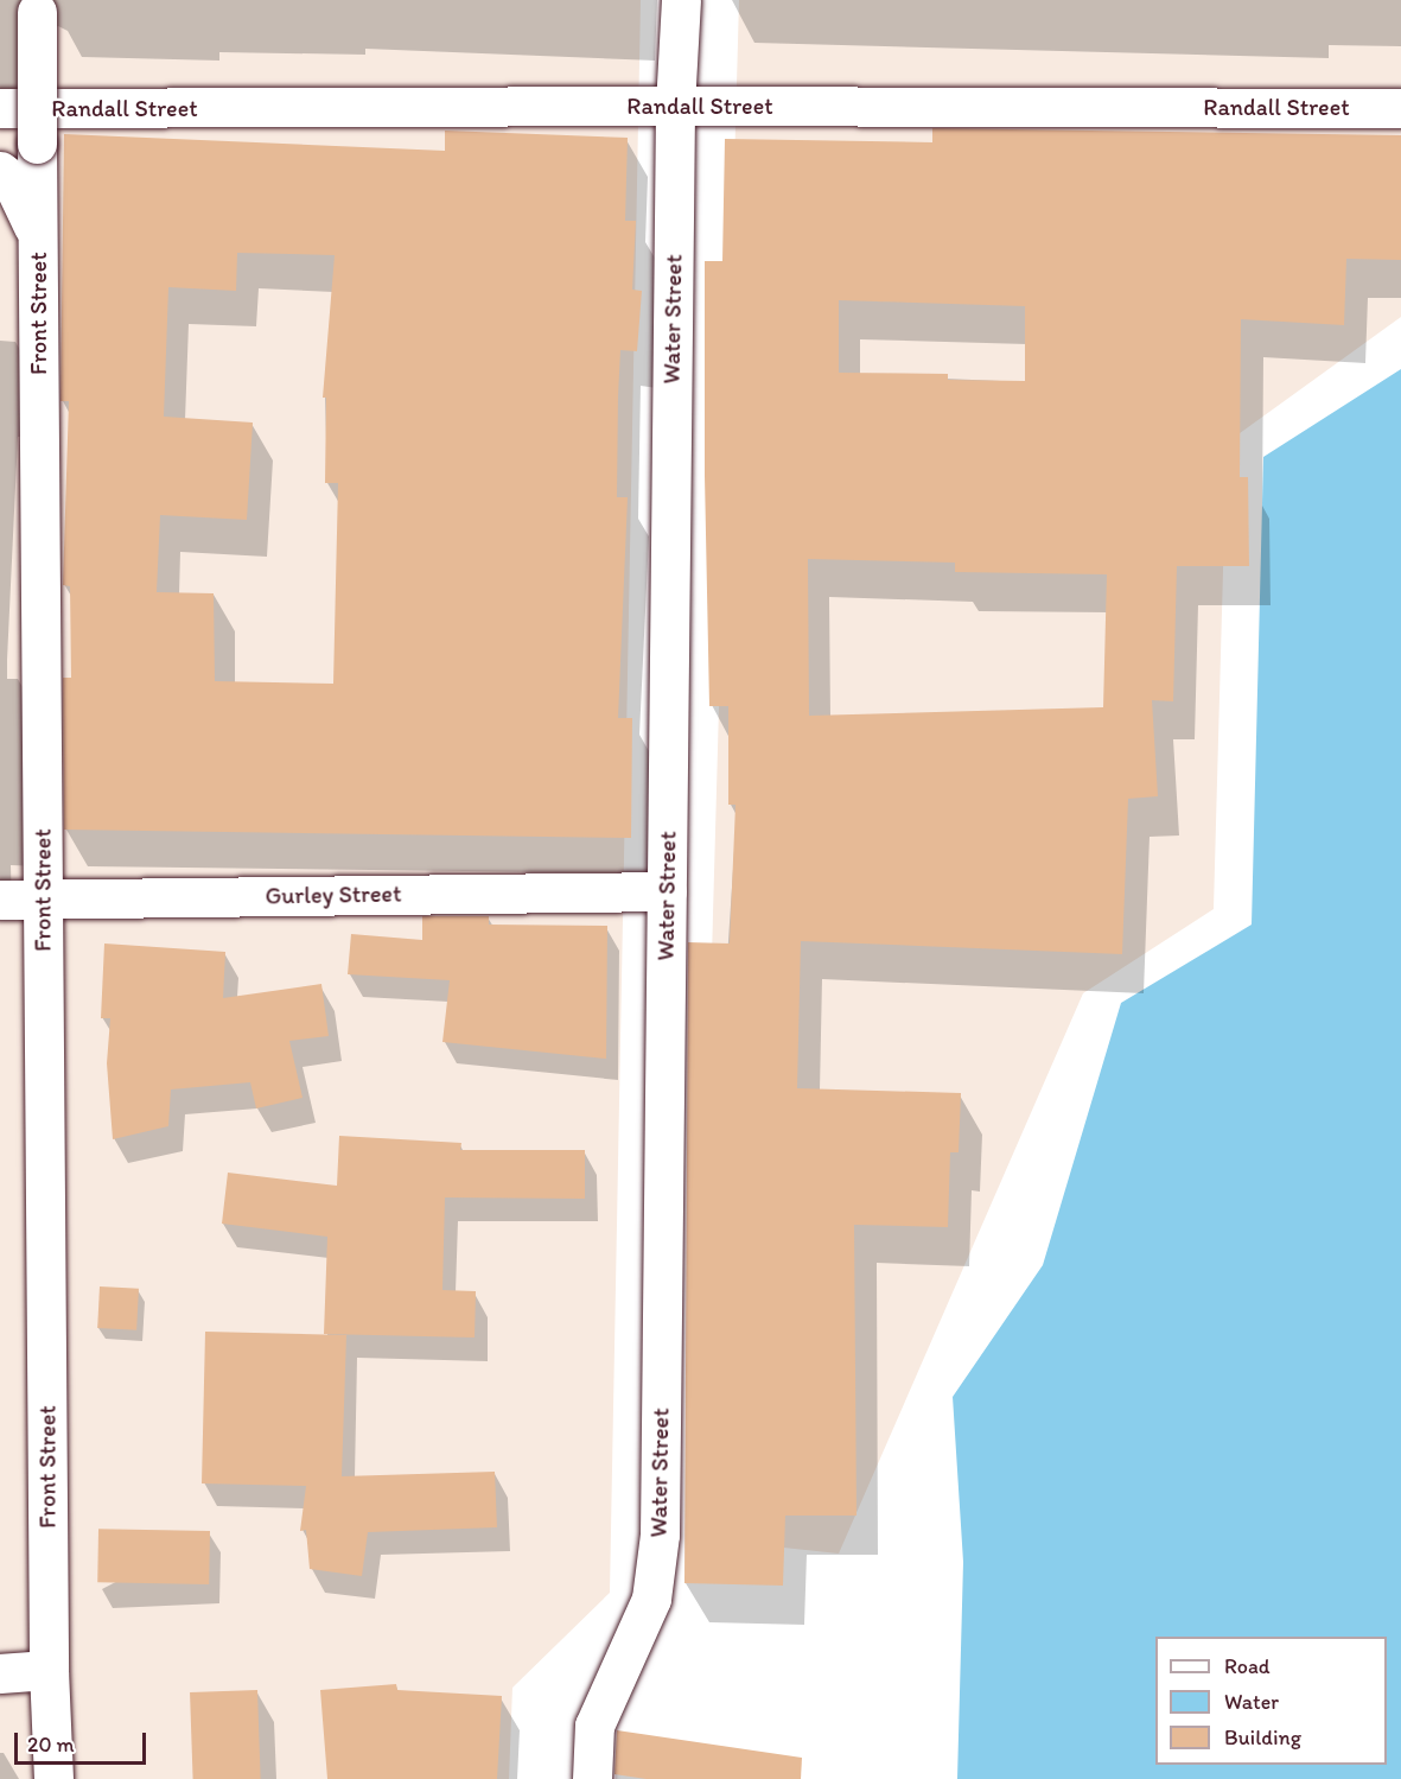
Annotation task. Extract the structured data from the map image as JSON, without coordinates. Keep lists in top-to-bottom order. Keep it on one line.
{"streets":{"street":["Randall Street","Front Street","Water Street","Gurley Street"]},"crossings":[["Randall Street","Water Street"],["Front Street","Gurley Street"],["Water Street","Gurley Street"]],"legend":["Road","Water","Building"],"scale_bar":"20 m"}
